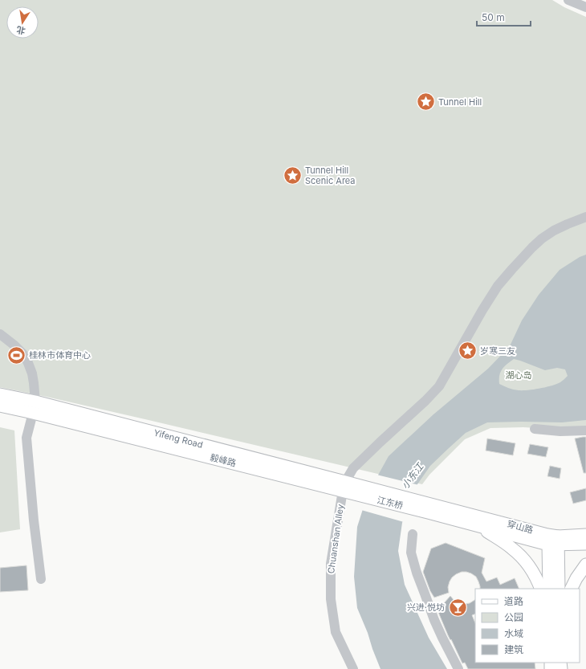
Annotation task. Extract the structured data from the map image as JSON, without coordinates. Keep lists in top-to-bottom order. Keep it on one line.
{"streets":{"main road":["毅峰路","江东桥","穿山路"],"street":["Chuanshan Alley"]},"crossings":[["毅峰路","江东桥"],["毅峰路","Chuanshan Alley"],["江东桥","穿山路"],["江东桥","Chuanshan Alley"]],"water":["小东江"],"parks":["湖心岛"],"places":{"place":["Tunnel Hill","Tunnel Hill Scenic Area","岁寒三友"],"sports":["桂林市体育中心"],"bar":["兴进·悦坊"]},"legend":["道路","公园","水域","建筑"],"scale_bar":"50 m","north":"bottom"}
